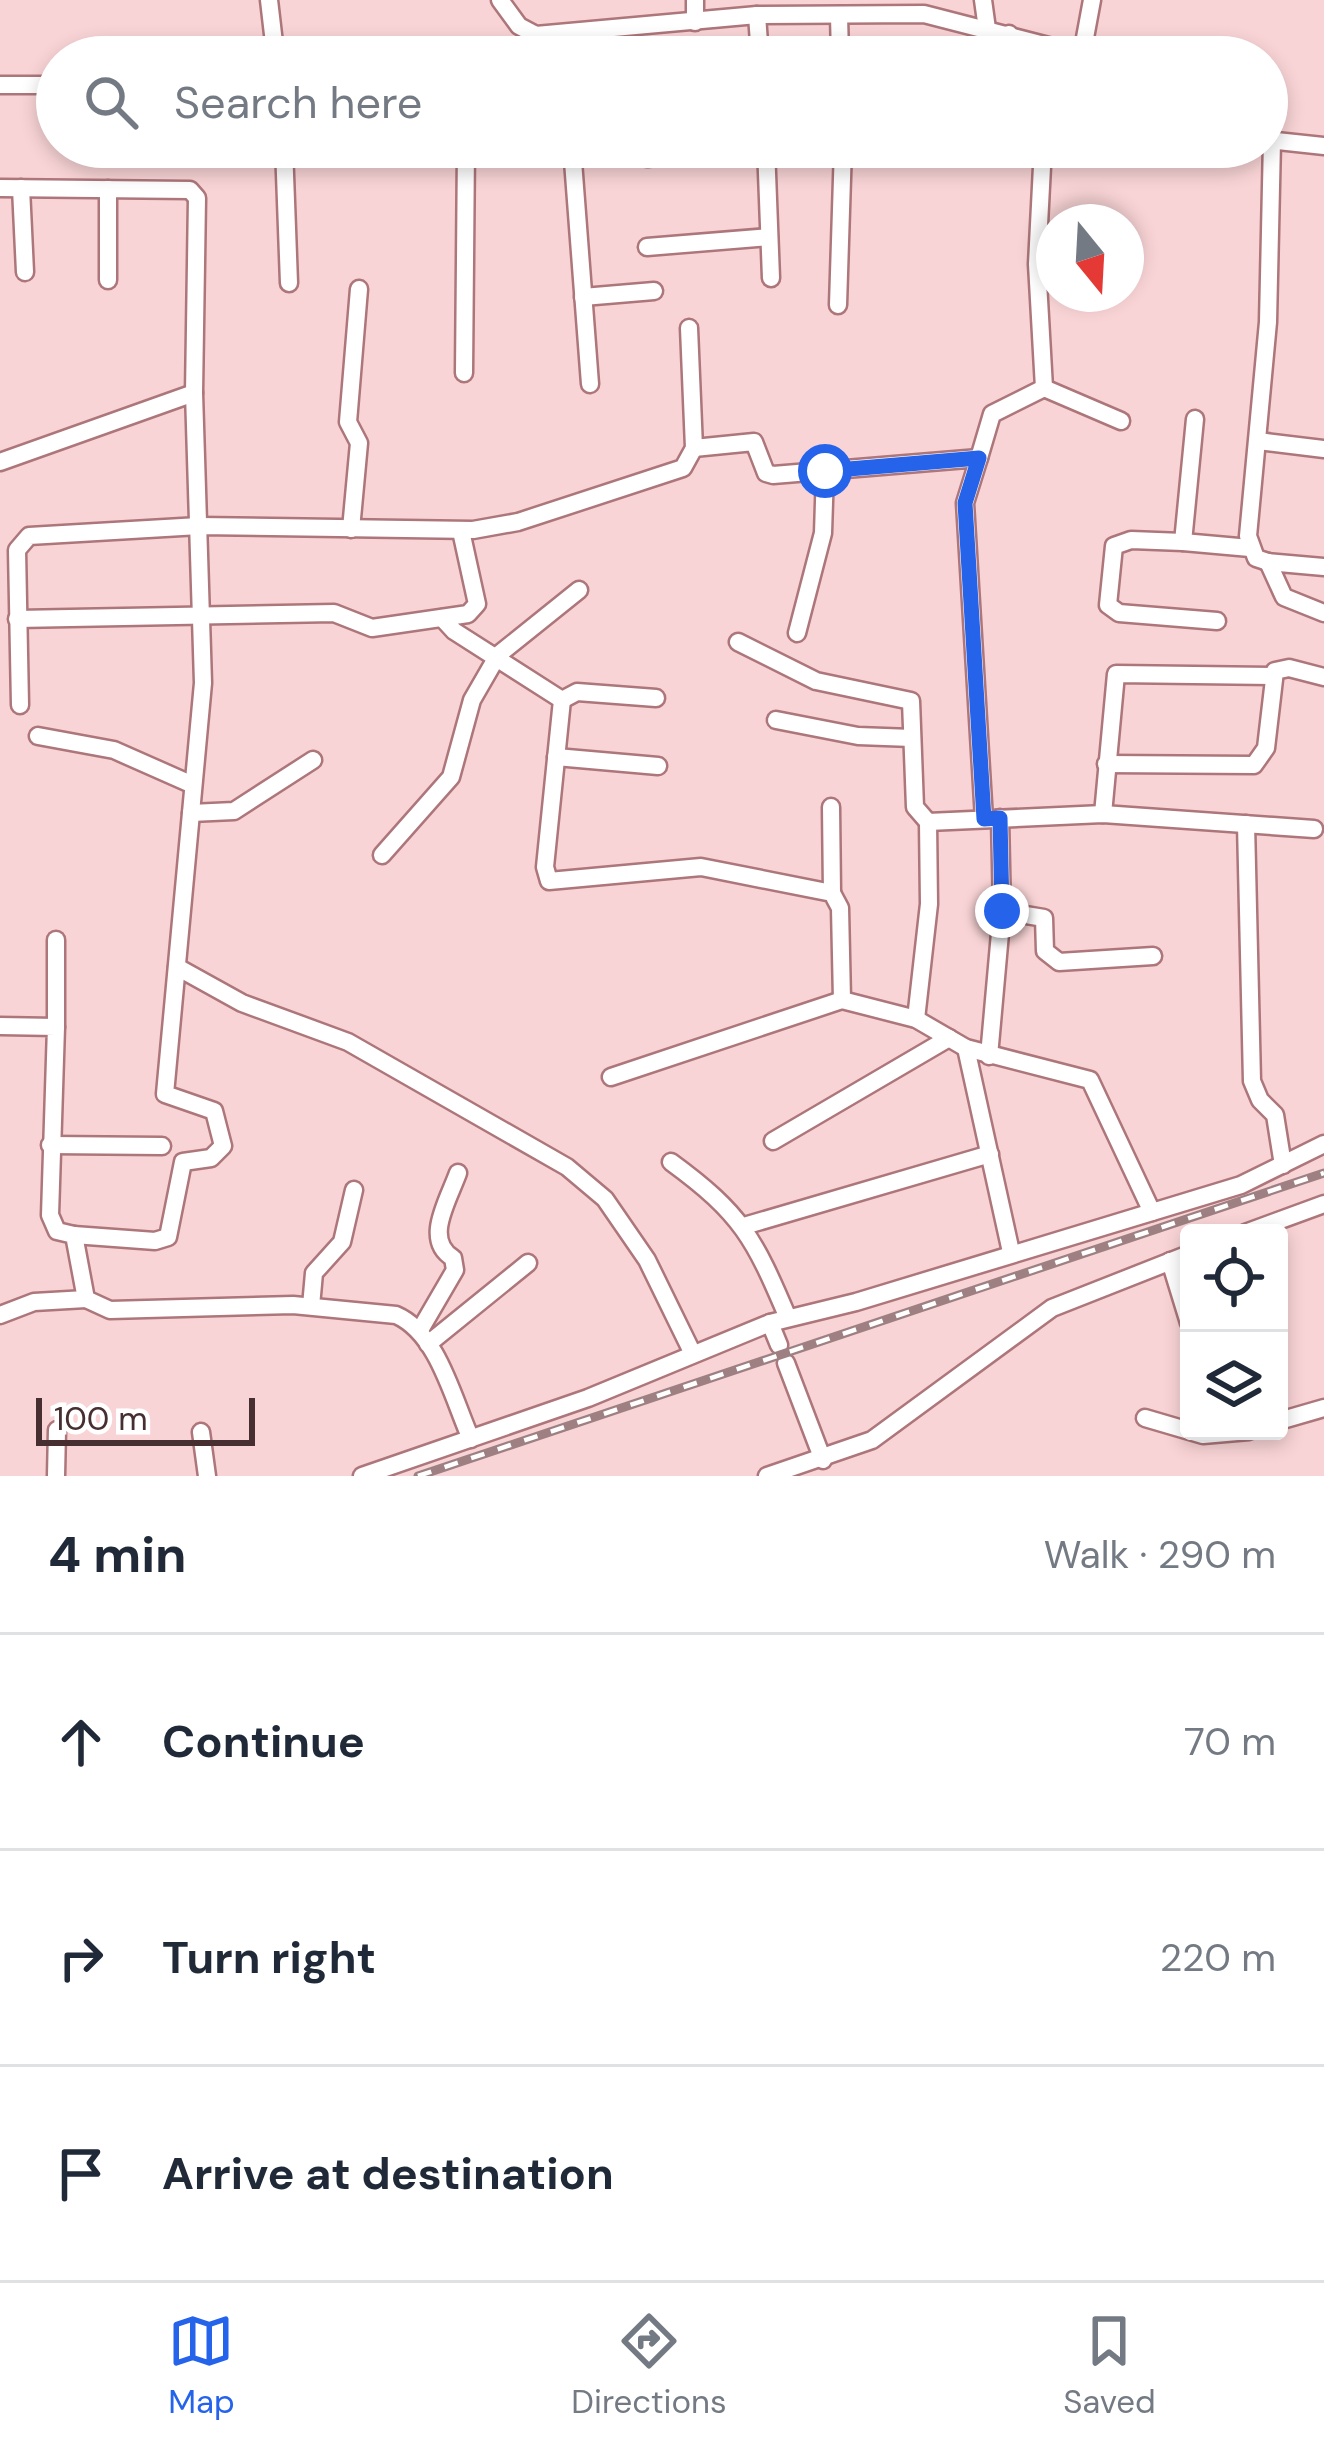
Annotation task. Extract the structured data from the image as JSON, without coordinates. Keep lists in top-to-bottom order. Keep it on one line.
{"scale_bar":"100 m","north":"bottom","page":{"search":"Search here","scale":"100 m","heading":["4 min","Walk · 290 m"],"list":[["Continue","70 m"],["Turn right","220 m"],"Arrive at destination"],"nav":["Map","Directions","Saved"]}}
